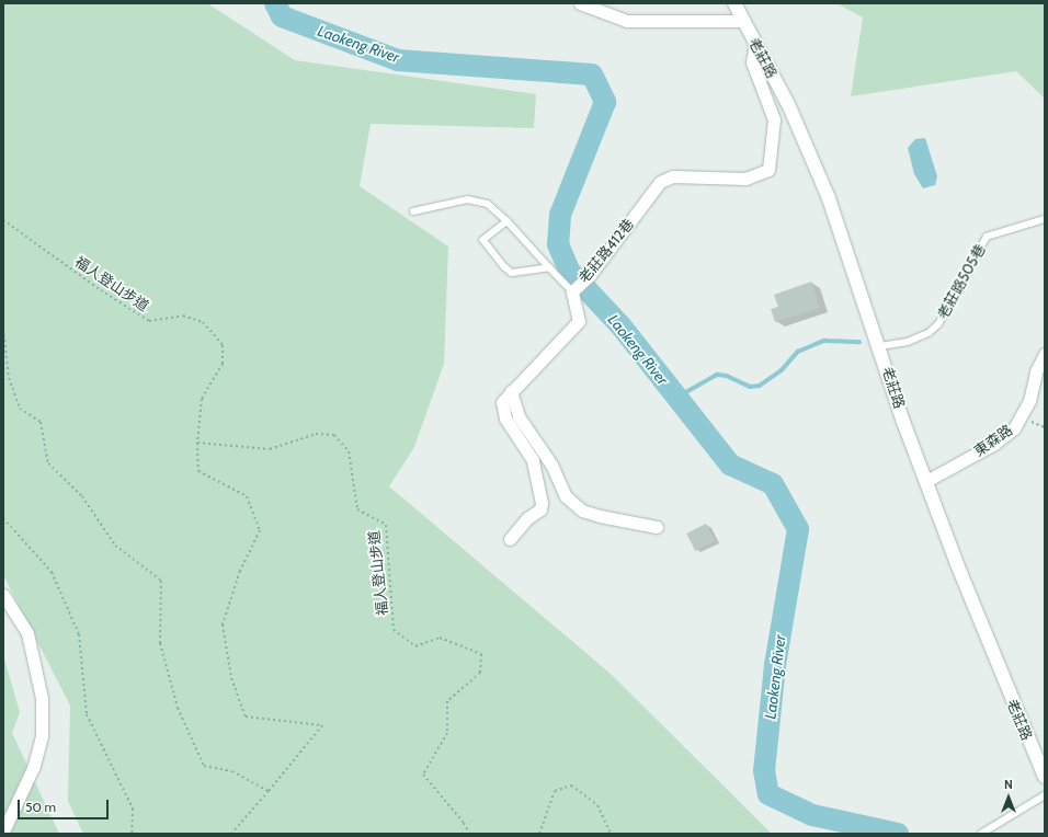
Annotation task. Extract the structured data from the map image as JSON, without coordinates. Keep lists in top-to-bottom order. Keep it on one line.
{"streets":{"street":["老莊路","老莊路412巷","東森路"],"lane":["老莊路505巷"],"path":["福人登山步道"]},"crossings":[["老莊路","老莊路412巷"],["老莊路","老莊路505巷"],["老莊路","東森路"]],"water":["Laokeng River"],"scale_bar":"50 m","north":"top"}
